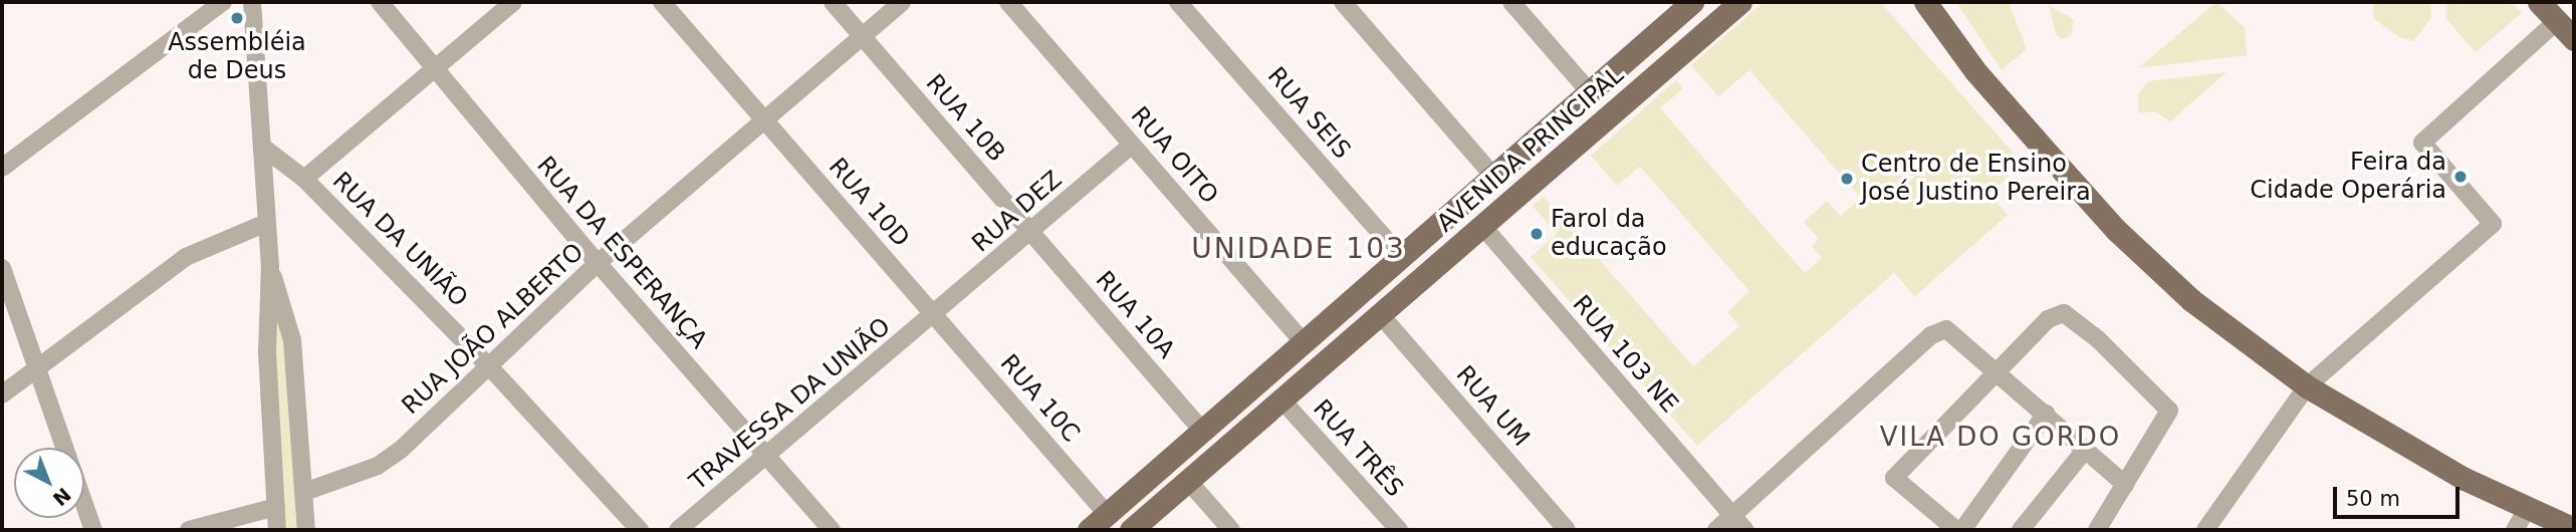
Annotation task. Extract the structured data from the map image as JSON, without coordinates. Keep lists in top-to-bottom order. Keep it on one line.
{"streets":{"main road":["AVENIDA PRINCIPAL"],"street":["RUA SEIS","RUA 10B","RUA OITO","RUA 10D","RUA DEZ","RUA DA UNIÃO","RUA DA ESPERANÇA","RUA 10A","RUA JOÃO ALBERTO","RUA 103 NE","RUA 10C","TRAVESSA DA UNIÃO","RUA UM","RUA TRÊS"]},"crossings":[["RUA SEIS","AVENIDA PRINCIPAL"],["RUA 10B","RUA DEZ"],["RUA 10B","RUA 10A"],["RUA 10B","RUA JOÃO ALBERTO"],["AVENIDA PRINCIPAL","RUA OITO"],["AVENIDA PRINCIPAL","RUA 10A"],["AVENIDA PRINCIPAL","RUA 103 NE"],["AVENIDA PRINCIPAL","RUA 10C"],["AVENIDA PRINCIPAL","RUA UM"],["AVENIDA PRINCIPAL","RUA TRÊS"],["RUA OITO","RUA DEZ"],["RUA 10D","RUA DEZ"],["RUA 10D","RUA JOÃO ALBERTO"],["RUA 10D","RUA 10C"],["RUA 10D","TRAVESSA DA UNIÃO"],["RUA DEZ","RUA 10A"],["RUA DEZ","RUA 10C"],["RUA DEZ","TRAVESSA DA UNIÃO"],["RUA DA UNIÃO","RUA JOÃO ALBERTO"],["RUA DA ESPERANÇA","RUA JOÃO ALBERTO"],["RUA DA ESPERANÇA","TRAVESSA DA UNIÃO"],["RUA 10C","TRAVESSA DA UNIÃO"]],"districts":["UNIDADE 103","VILA DO GORDO"],"places":["Assembléia de Deus","Feira da Cidade Operária","Centro de Ensino José Justino Pereira","Farol da educação"],"scale_bar":"50 m","north":"bottom right"}
